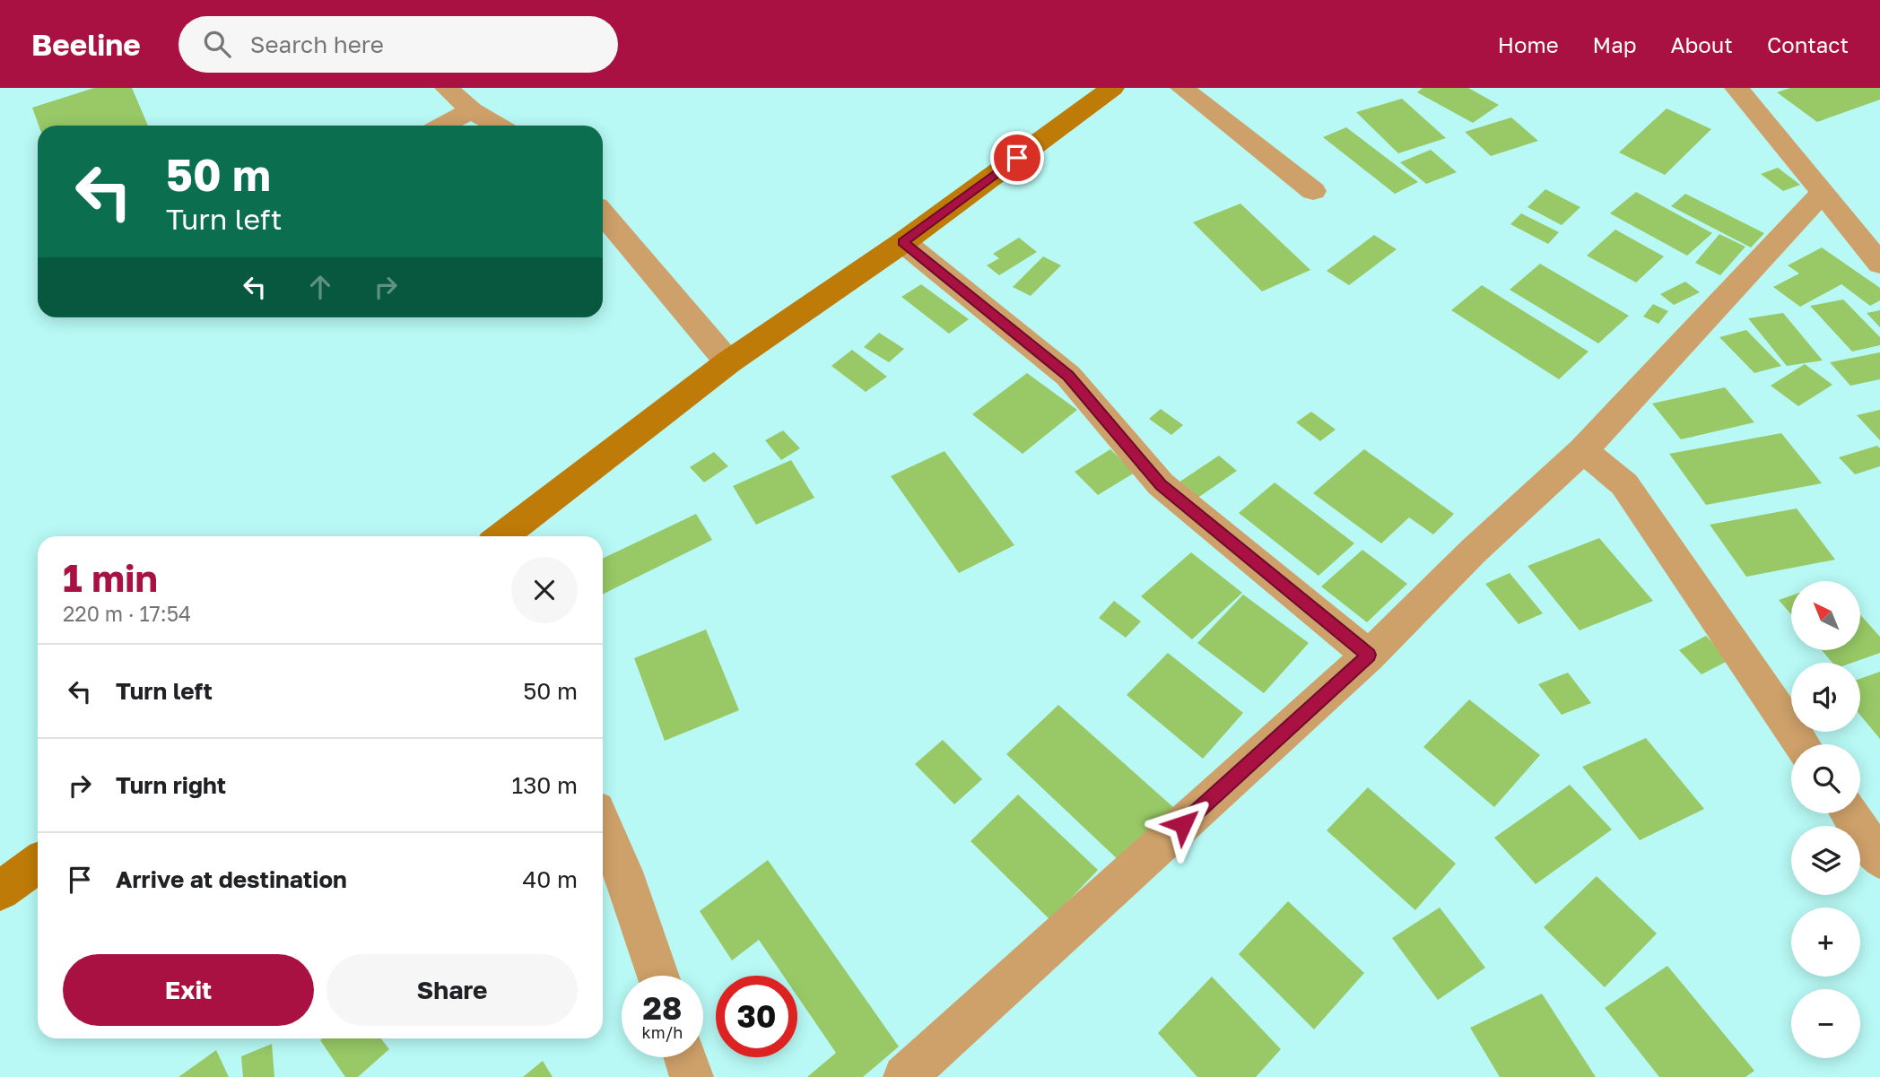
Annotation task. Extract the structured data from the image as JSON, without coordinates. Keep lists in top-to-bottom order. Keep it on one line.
{"north":"top left","page":{"header":"Beeline","search":"Search here","nav":["Home","Map","About","Contact"],"turn":["50 m","Turn left"],"heading":["1 min","220 m · 17:54"],"map_buttons":["+","−"],"list":[{"name":"Turn left","value":"50 m"},{"name":"Turn right","value":"130 m"},{"name":"Arrive at destination","value":"40 m"}],"buttons":["Exit","Share"],"speed":"28 km/h","limit":"30"}}
